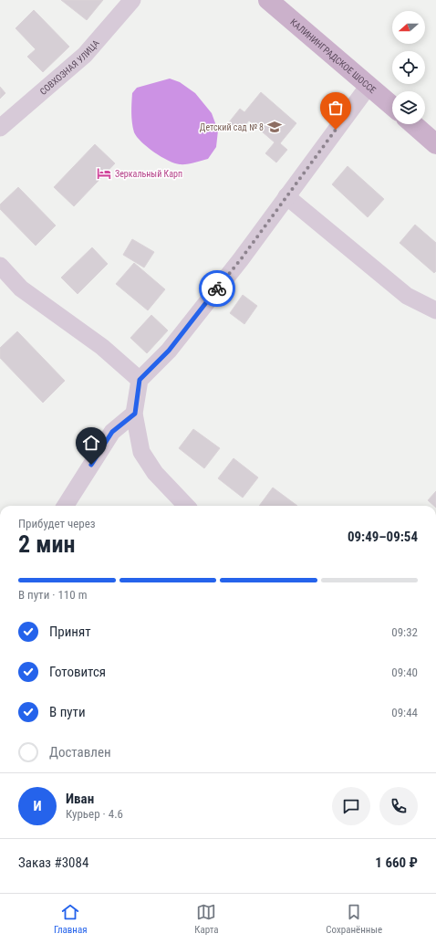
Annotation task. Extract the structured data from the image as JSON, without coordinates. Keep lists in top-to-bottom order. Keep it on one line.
{"streets":{"main road":["КАЛИНИНГРАДСКОЕ ШОССЕ"],"street":["СОВХОЗНАЯ УЛИЦА"]},"places":{"school or university":["Детский сад № 8"],"hotel":["Зеркальный Карп"]},"north":"left","page":{"heading":["2 мин","Прибудет через","09:49–09:54"],"panel":["Иван","Курьер · 4.6","Заказ #3084","1 660 ₽"],"bar":"В пути · 110 m","list":[["Принят","09:32"],["Готовится","09:40"],["В пути","09:44"],"Доставлен"],"round":"И","tabs":["Главная","Карта","Сохранённые"]}}
